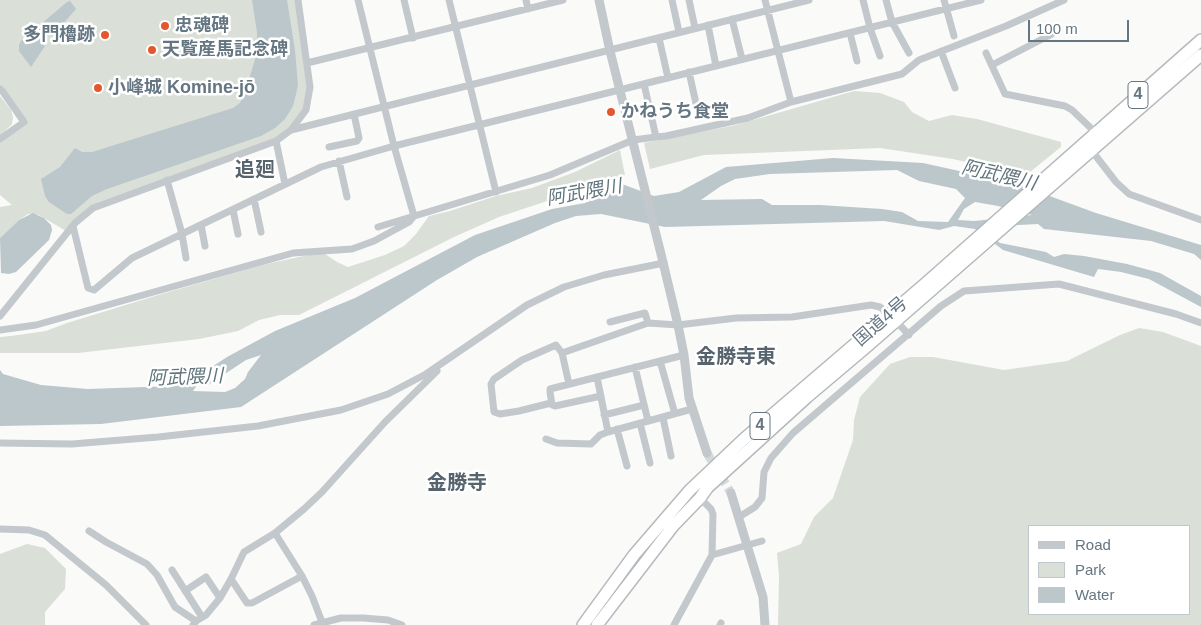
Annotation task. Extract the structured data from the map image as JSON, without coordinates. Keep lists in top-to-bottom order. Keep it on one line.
{"streets":{"highway":["4","国道4号"]},"districts":["追廻","金勝寺東","金勝寺"],"water":["阿武隈川"],"places":["忠魂碑","多門櫓跡","天覧産馬記念碑","小峰城 Komine-jō","かねうち食堂"],"legend":["Road","Park","Water"],"scale_bar":"100 m"}
